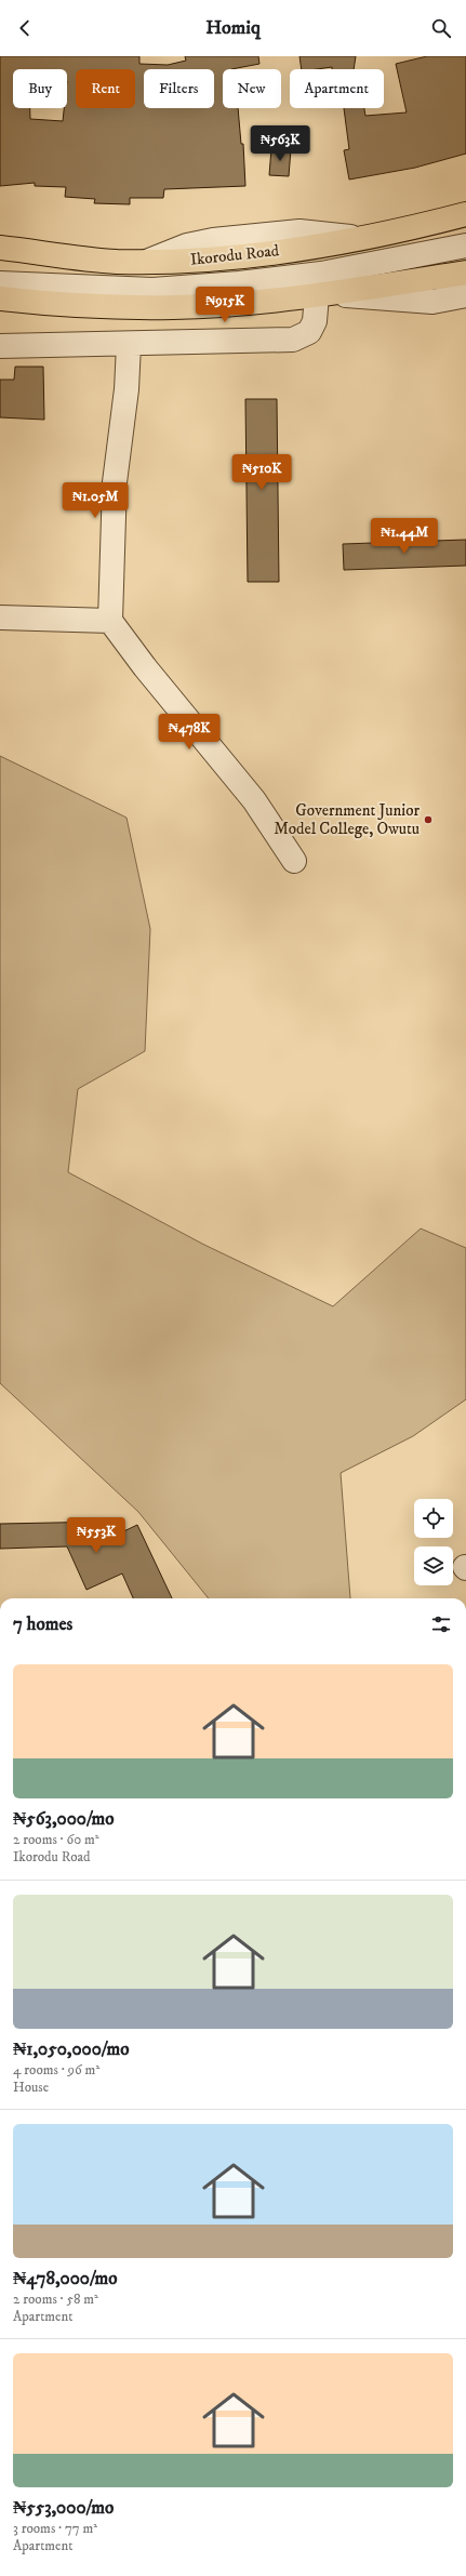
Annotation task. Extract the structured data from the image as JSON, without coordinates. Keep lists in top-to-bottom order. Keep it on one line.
{"streets":{"main road":["Ikorodu Road"]},"places":["Government Junior Model College, Owutu"],"page":{"header":"Homiq","chip":["Buy","Rent","Filters","New","Apartment"],"price":["₦563K","₦915K","₦510K","₦1.05M","₦1.44M","₦478K","₦553K"],"heading":"7 homes","list":[{"name":"₦563,000/mo","note":"2 rooms · 60 m² · Ikorodu Road"},{"name":"₦1,050,000/mo","note":"4 rooms · 96 m² · House"},{"name":"₦478,000/mo","note":"2 rooms · 58 m² · Apartment"},{"name":"₦553,000/mo","note":"3 rooms · 77 m² · Apartment"}]}}
